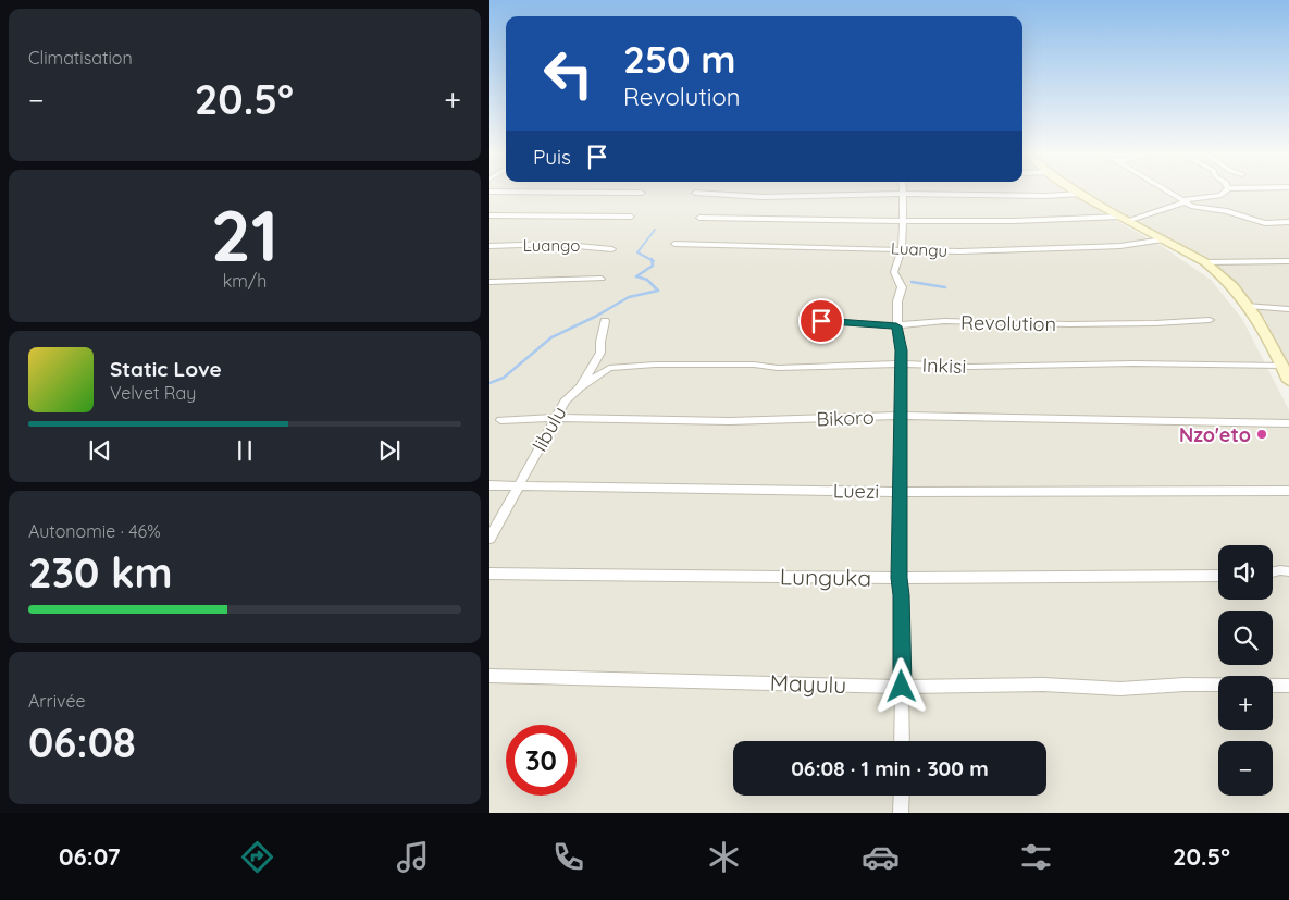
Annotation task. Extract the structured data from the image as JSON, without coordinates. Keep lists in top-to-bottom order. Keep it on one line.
{"streets":{"street":["Luango","Luangu","Revolution","Inkisi","Bikoro","libulu","Luezi","Lunguka","Mayulu"]},"crossings":[["Inkisi","libulu"],["Bikoro","libulu"],["libulu","Luezi"]],"places":["Nzo'eto"],"page":{"tile":["Climatisation",["21","km/h"],["Autonomie · 46%","230 km"],["Arrivée","06:08"]],"turn":["250 m","Revolution"],"heat":["−","20.5°","+"],"then":"Puis","song":["Static Love","Velvet Ray"],"map_buttons":["+","−"],"limit":"30","trip":"06:08 · 1 min · 300 m","tabs":["06:07","20.5°"]}}
